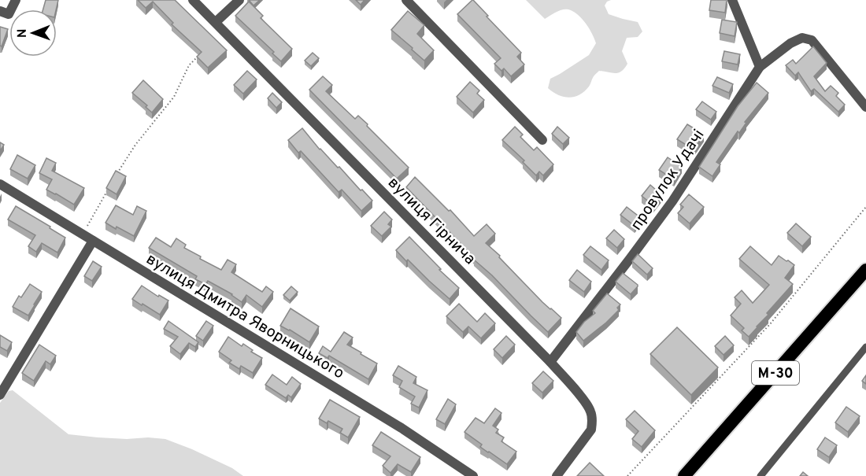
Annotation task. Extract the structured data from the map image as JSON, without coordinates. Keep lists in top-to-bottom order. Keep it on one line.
{"streets":{"highway":["М-30"],"street":["провулок Удачі","вулиця Гірнича","вулиця Дмитра Яворницького"]},"crossings":[["провулок Удачі","вулиця Гірнича"]],"north":"left"}
